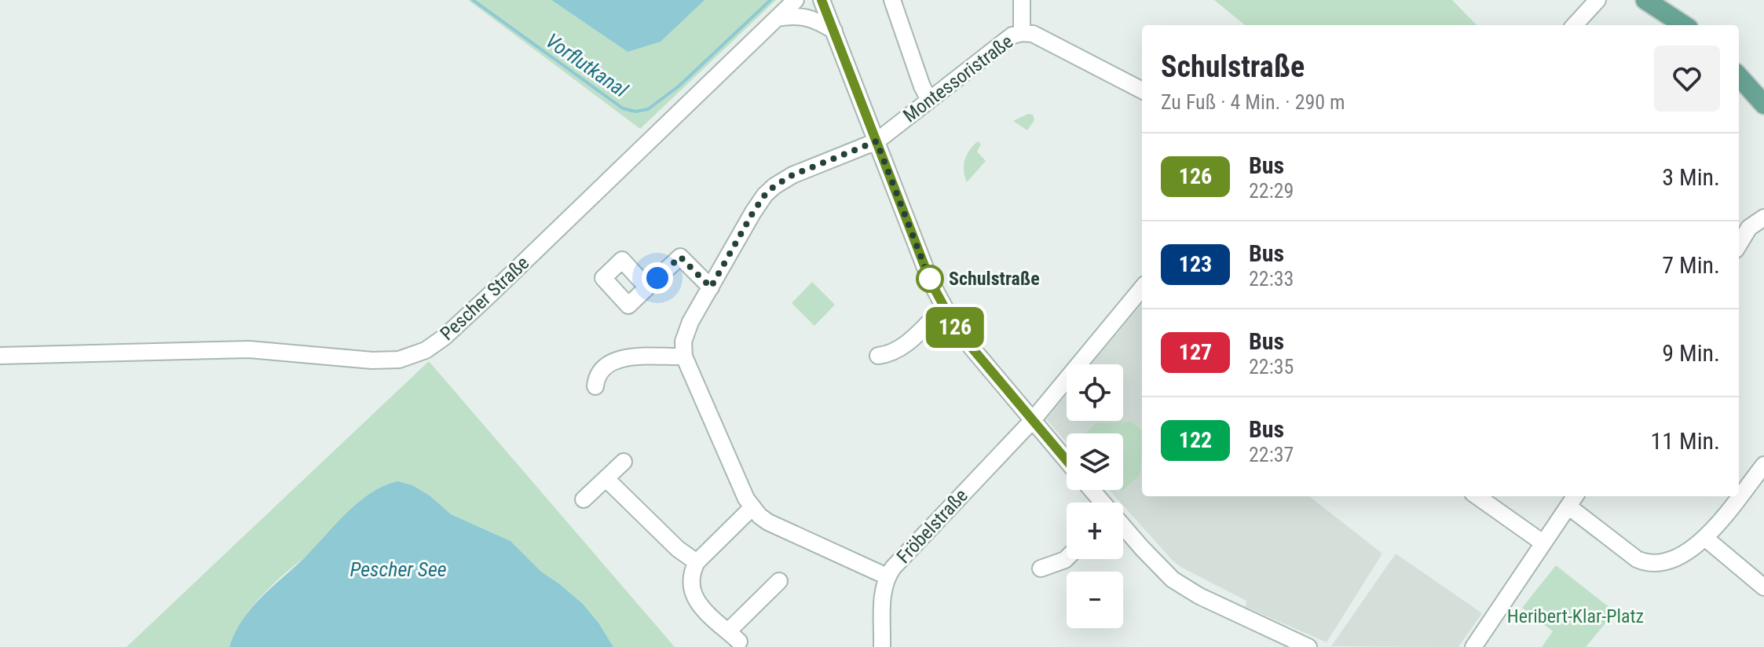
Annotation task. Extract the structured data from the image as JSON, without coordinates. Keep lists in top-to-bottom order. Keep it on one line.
{"streets":{"street":["Montessoristraße","Pescher Straße","Fröbelstraße"]},"water":["Vorflutkanal","Pescher See"],"parks":["Heribert-Klar-Platz"],"places":["Schulstraße"],"lines":["bus line 126"],"page":{"on_map":"126","heading":["Schulstraße","Zu Fuß · 4 Min. · 290 m"],"list":[{"mark":"126","name":"Bus","note":"22:29","value":"3 Min."},{"mark":"123","name":"Bus","note":"22:33","value":"7 Min."},{"mark":"127","name":"Bus","note":"22:35","value":"9 Min."},{"mark":"122","name":"Bus","note":"22:37","value":"11 Min."}],"map_buttons":["+","−"]}}
